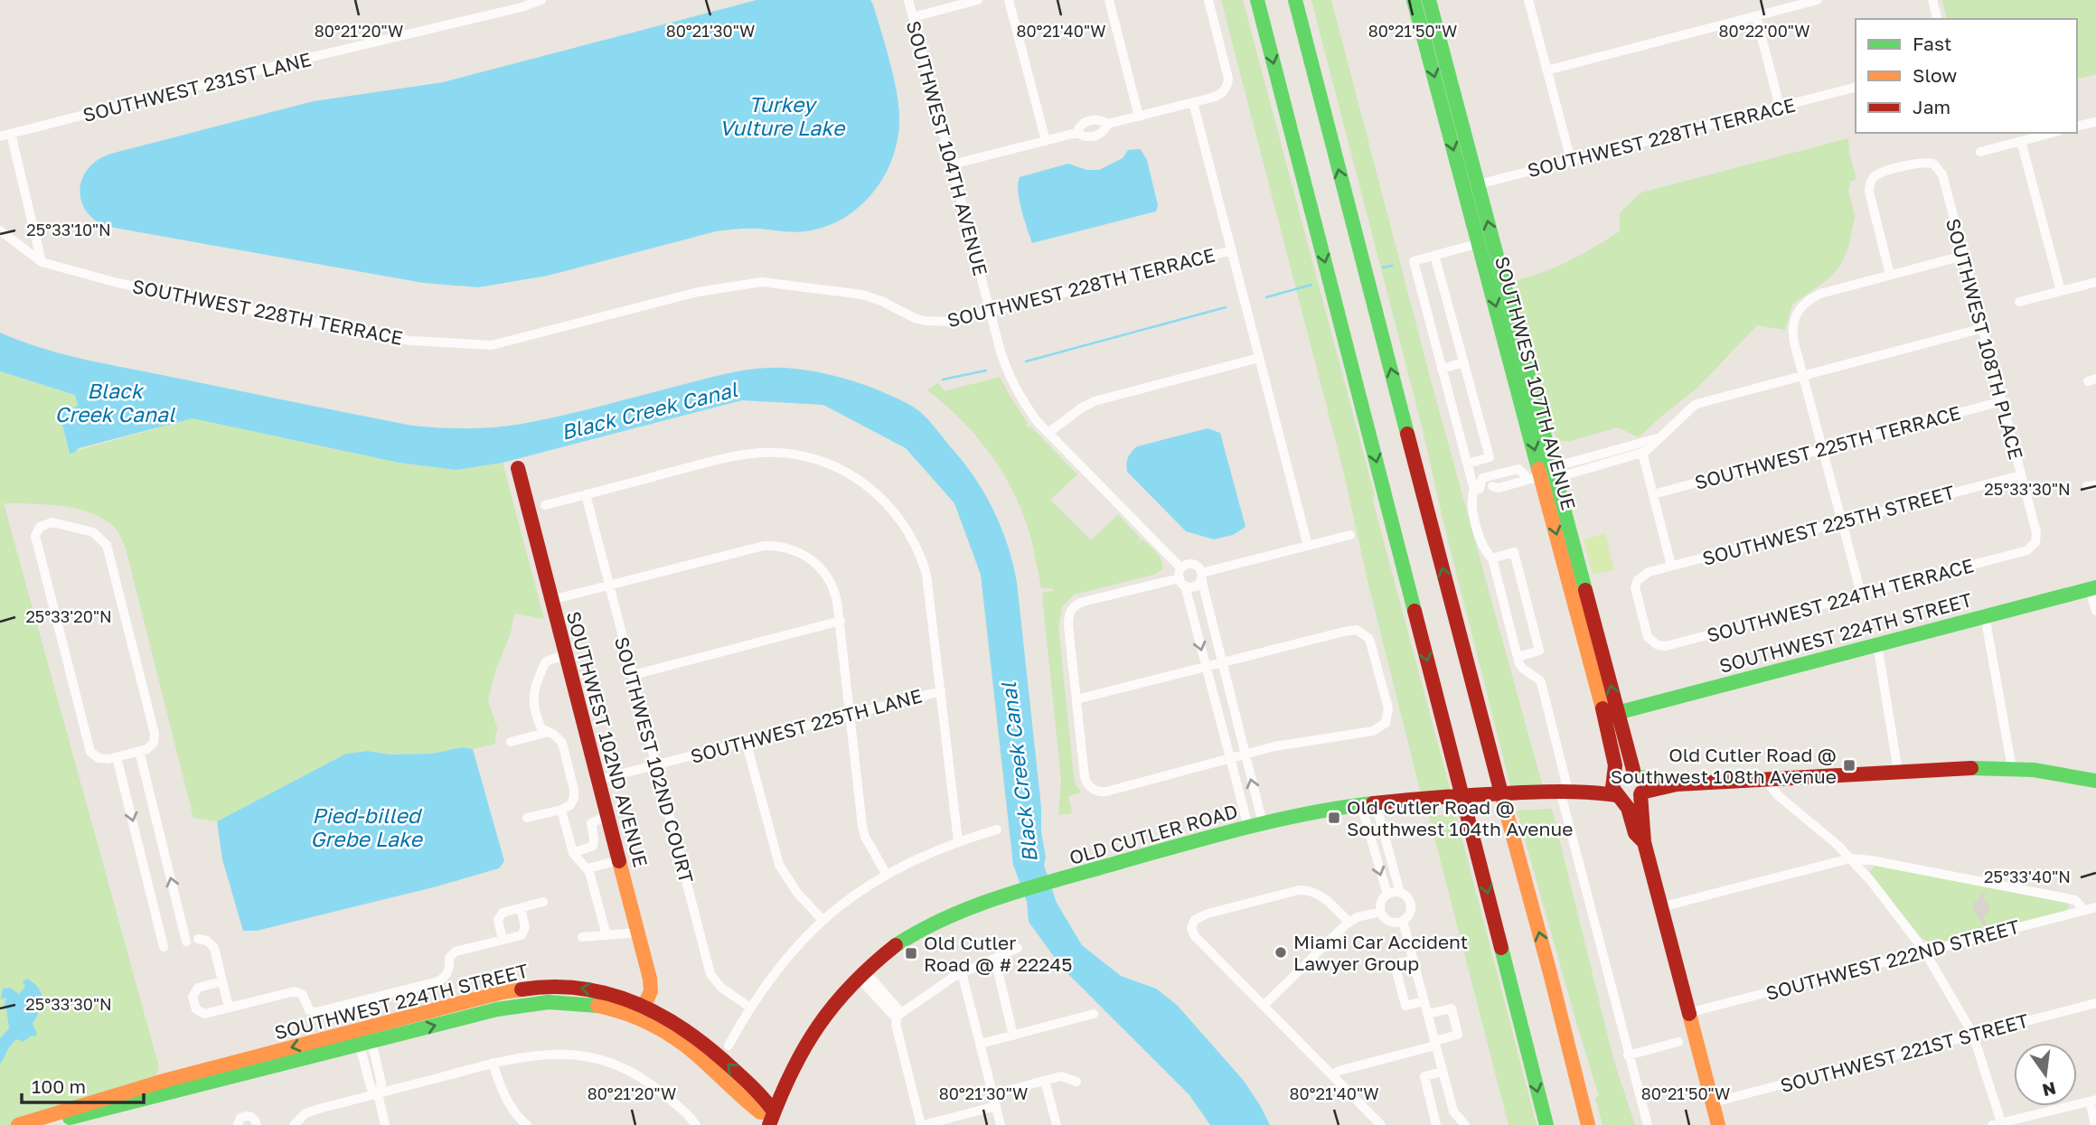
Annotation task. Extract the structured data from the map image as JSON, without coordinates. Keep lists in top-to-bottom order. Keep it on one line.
{"streets":{"main road":["SOUTHWEST 107TH AVENUE","SOUTHWEST 224TH STREET","SOUTHWEST 102ND AVENUE","OLD CUTLER ROAD"],"street":["SOUTHWEST 231ST LANE","SOUTHWEST 228TH TERRACE","SOUTHWEST 104TH AVENUE","SOUTHWEST 108TH PLACE","SOUTHWEST 225TH TERRACE","SOUTHWEST 225TH STREET","SOUTHWEST 224TH TERRACE","SOUTHWEST 225TH LANE","SOUTHWEST 102ND COURT","SOUTHWEST 222ND STREET","SOUTHWEST 221ST STREET"]},"crossings":[["SOUTHWEST 228TH TERRACE","SOUTHWEST 104TH AVENUE"],["SOUTHWEST 228TH TERRACE","SOUTHWEST 107TH AVENUE"],["SOUTHWEST 108TH PLACE","SOUTHWEST 225TH TERRACE"],["SOUTHWEST 108TH PLACE","SOUTHWEST 225TH STREET"],["SOUTHWEST 108TH PLACE","SOUTHWEST 224TH TERRACE"],["SOUTHWEST 107TH AVENUE","SOUTHWEST 224TH STREET"],["SOUTHWEST 107TH AVENUE","OLD CUTLER ROAD"],["SOUTHWEST 225TH STREET","SOUTHWEST 224TH TERRACE"],["SOUTHWEST 224TH STREET","SOUTHWEST 102ND AVENUE"],["SOUTHWEST 224TH STREET","OLD CUTLER ROAD"],["SOUTHWEST 225TH LANE","SOUTHWEST 102ND AVENUE"],["SOUTHWEST 225TH LANE","SOUTHWEST 102ND COURT"]],"water":["Turkey Vulture Lake","Black Creek Canal","Pied-billed Grebe Lake"],"places":{"transit":["Old Cutler Road @ Southwest 108th Avenue","Old Cutler Road @ Southwest 104th Avenue","Old Cutler Road @ # 22245"],"other":["Miami Car Accident Lawyer Group"]},"legend":["Fast","Slow","Jam"],"scale_bar":"100 m","north":"bottom","coordinates":["80°21'40\"W","80°21'50\"W","80°22'00\"W","80°21'20\"W","80°21'30\"W","25°33'10\"N","25°33'30\"N","25°33'20\"N","25°33'40\"N"]}
